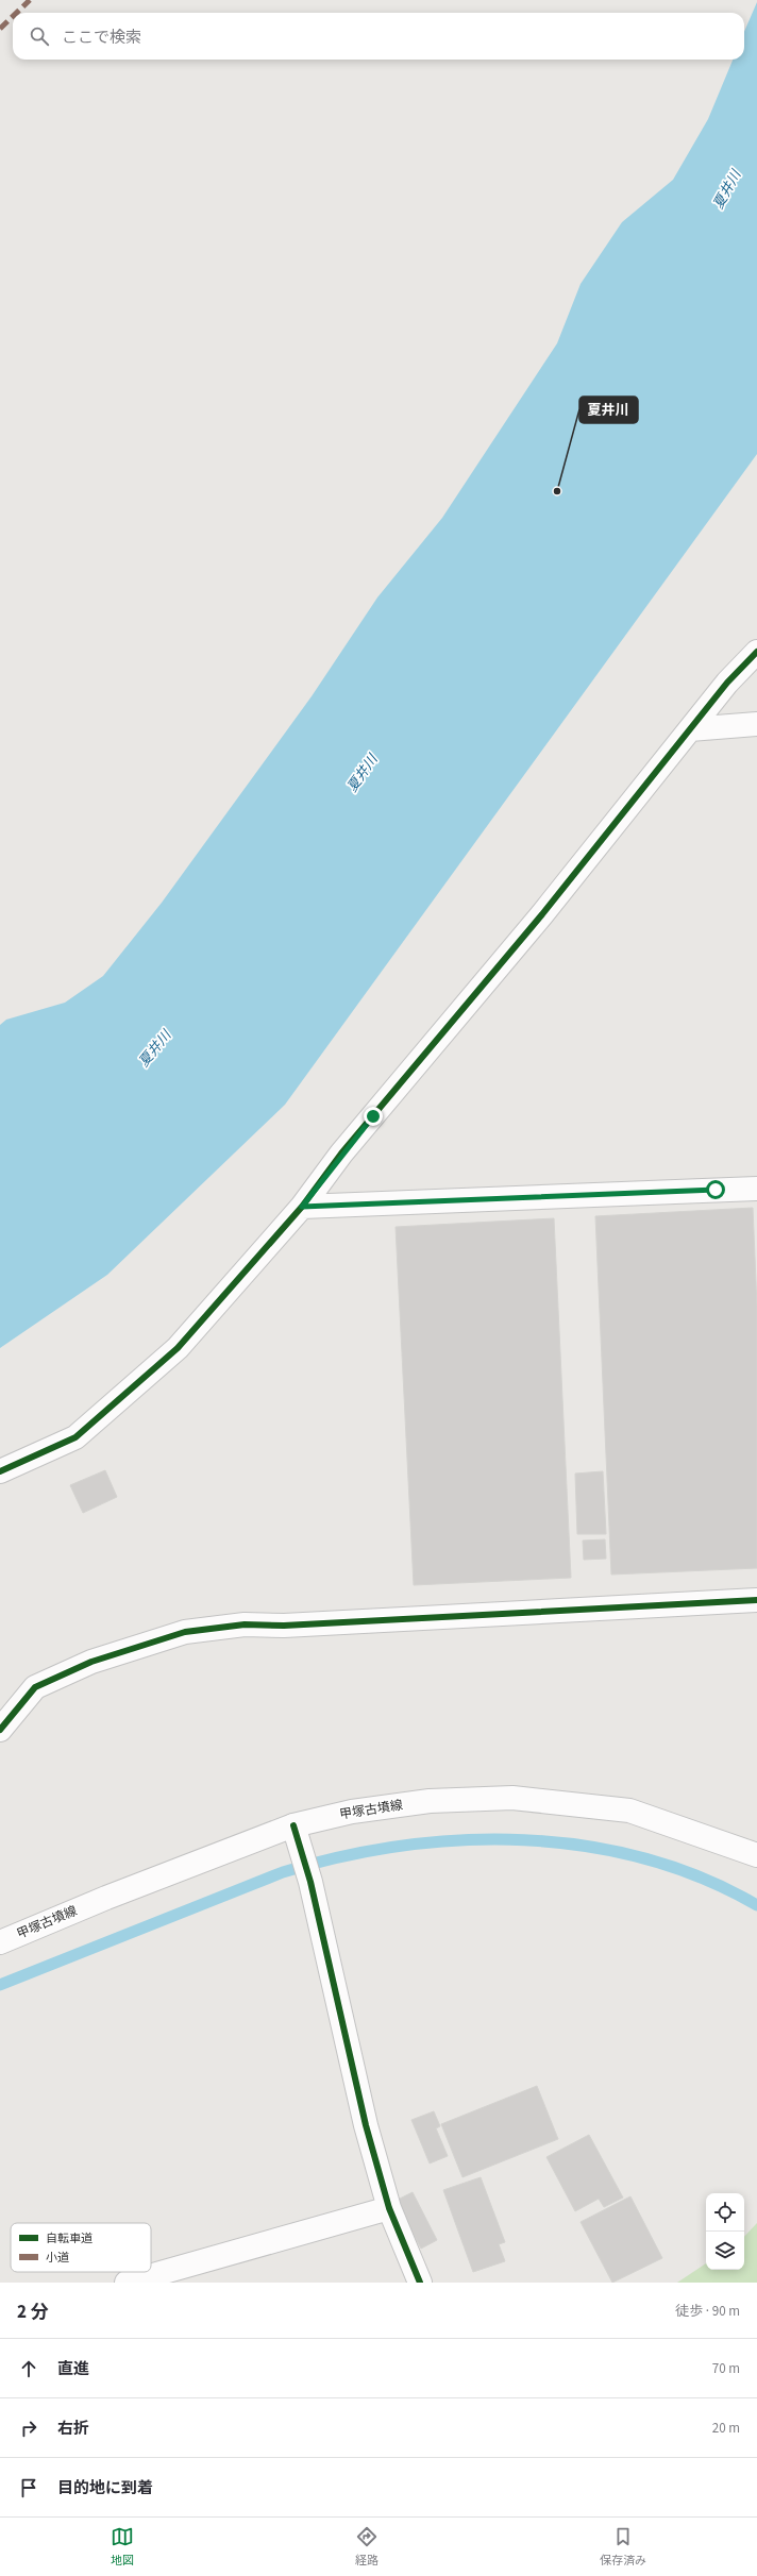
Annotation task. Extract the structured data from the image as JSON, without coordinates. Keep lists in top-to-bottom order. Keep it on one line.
{"streets":{"street":["甲塚古墳線"]},"water":["夏井川"],"places":["夏井川"],"legend":["自転車道","小道"],"page":{"search":"ここで検索","heading":["2 分","徒歩 · 90 m"],"list":[["直進","70 m"],["右折","20 m"],"目的地に到着"],"nav":["地図","経路","保存済み"]}}
